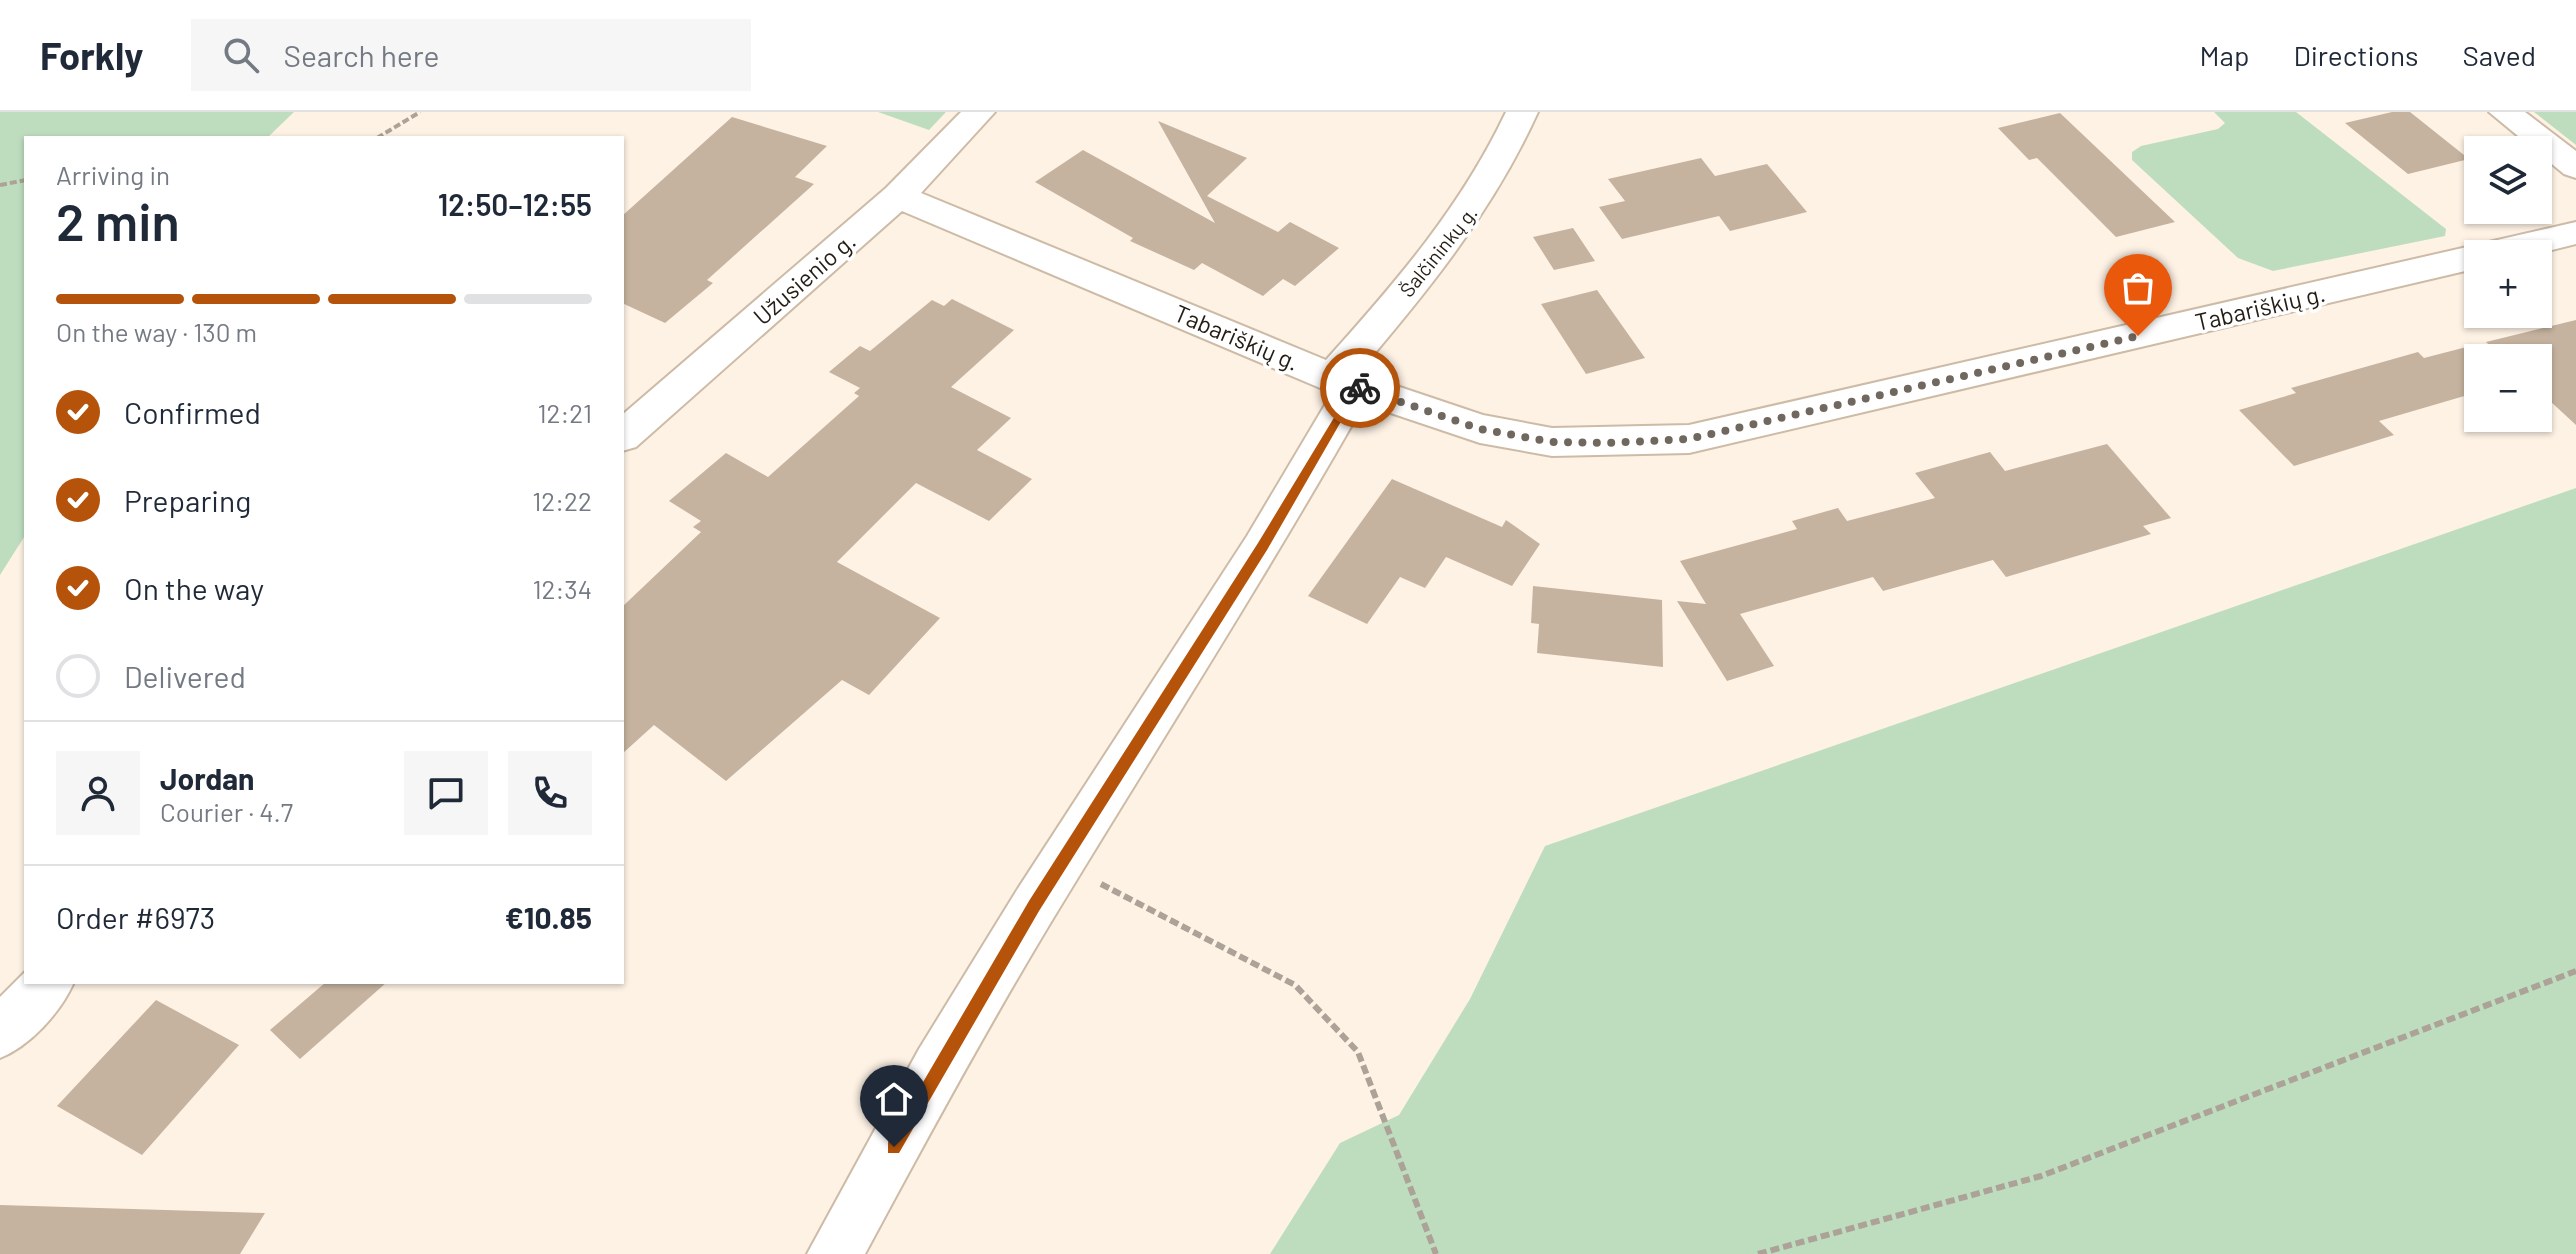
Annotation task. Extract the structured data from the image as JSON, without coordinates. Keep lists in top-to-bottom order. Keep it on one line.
{"streets":{"street":["Šalčininkų g.","Užusienio g.","Tabariškių g."]},"crossings":[["Šalčininkų g.","Tabariškių g."],["Užusienio g.","Tabariškių g."]],"page":{"header":"Forkly","search":"Search here","nav":["Map","Directions","Saved"],"map_buttons":["+","−"],"heading":["2 min","Arriving in","12:50–12:55"],"panel":["Jordan","Courier · 4.7","Order #6973","€10.85"],"bar":"On the way · 130 m","list":[["Confirmed","12:21"],["Preparing","12:22"],["On the way","12:34"],"Delivered"]}}
